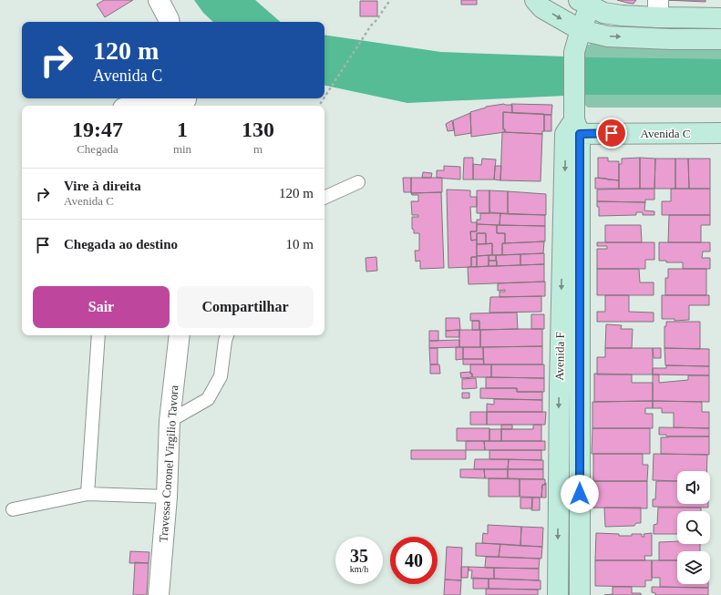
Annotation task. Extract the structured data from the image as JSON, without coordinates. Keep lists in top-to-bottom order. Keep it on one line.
{"streets":{"street":["Avenida C","Avenida F","Travessa Coronel Virgilio Tavora"]},"crossings":[["Avenida C","Avenida F"]],"page":{"turn":["120 m","Avenida C"],"eta":["19:47","Chegada","1","min","130","m"],"list":[{"name":"Vire à direita","note":"Avenida C","value":"120 m"},{"name":"Chegada ao destino","value":"10 m"}],"buttons":["Sair","Compartilhar"],"speed":"35 km/h","limit":"40"}}
